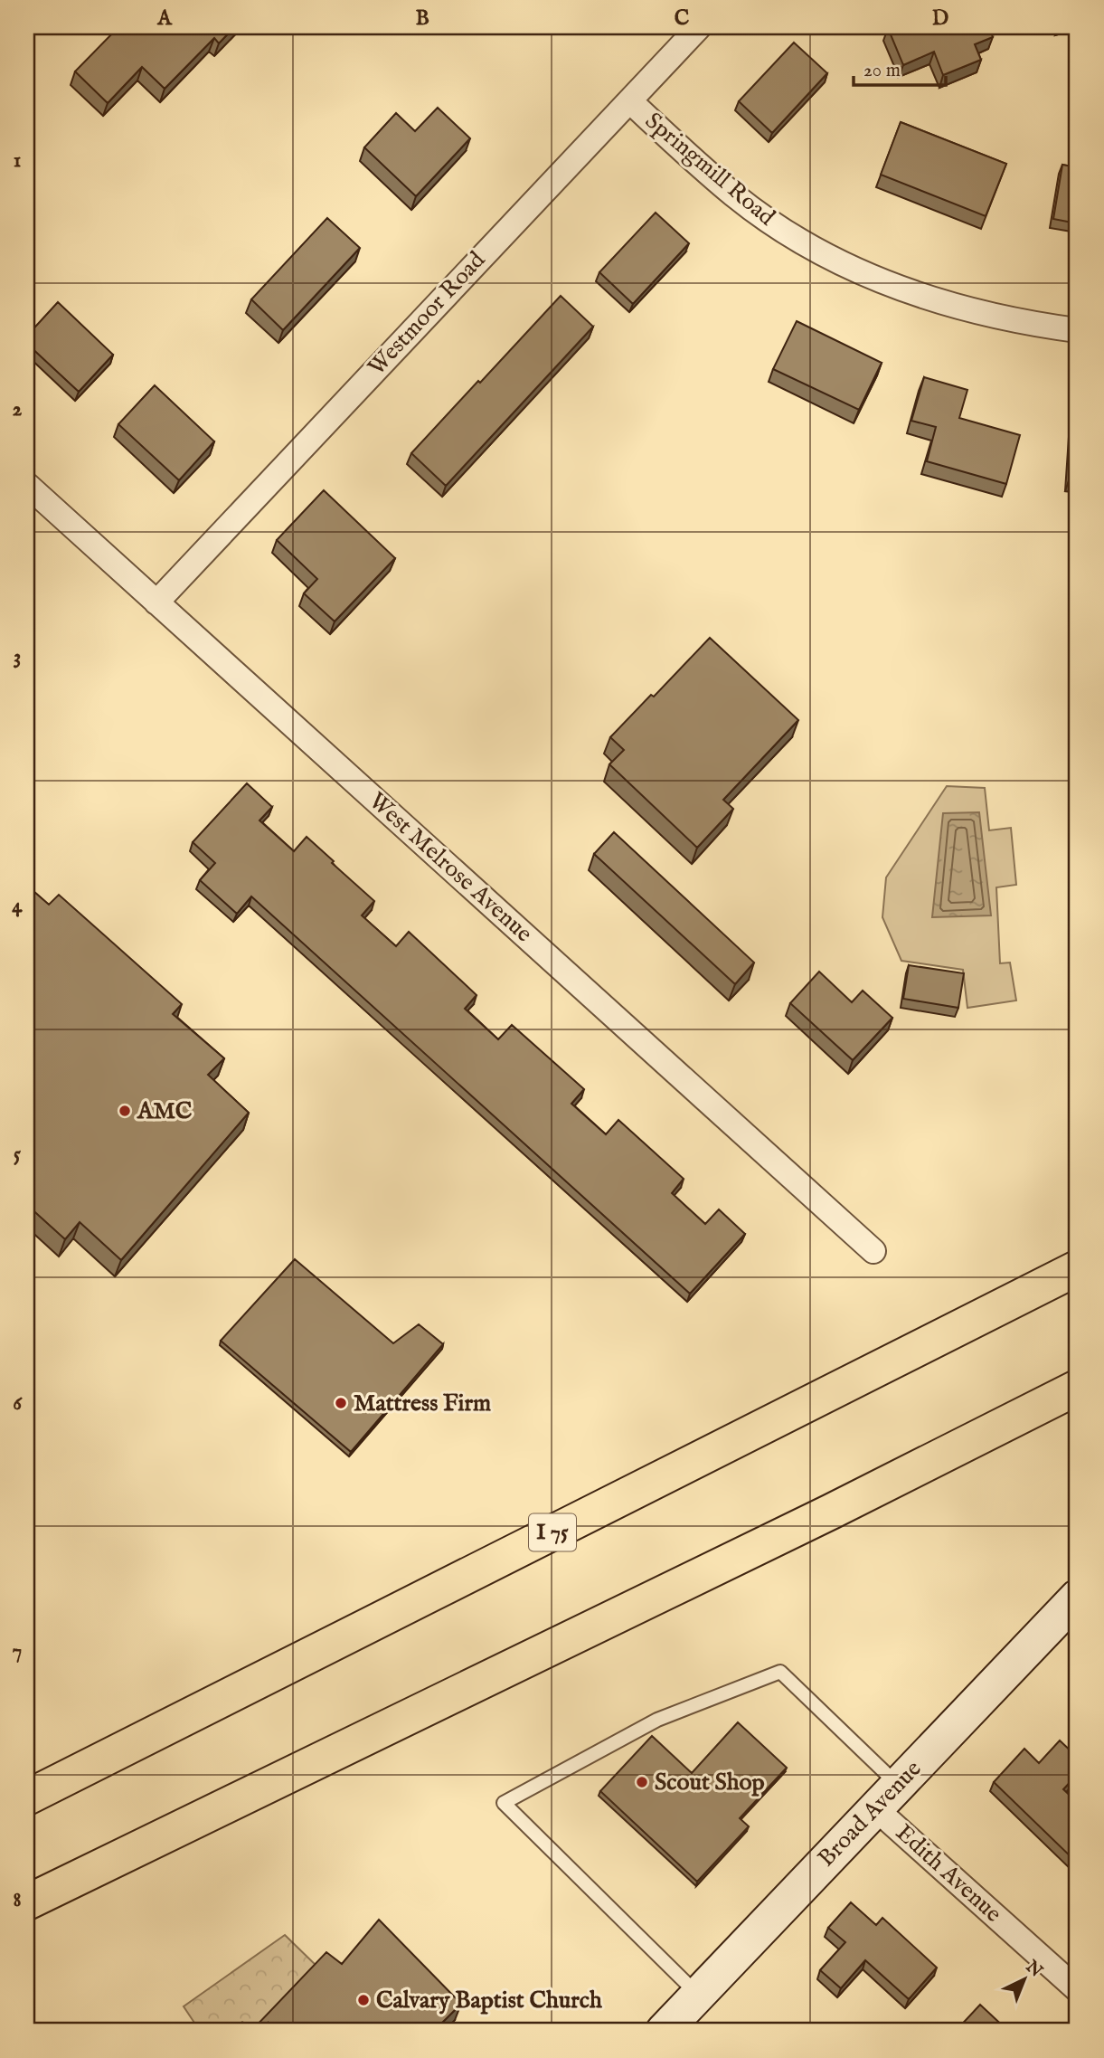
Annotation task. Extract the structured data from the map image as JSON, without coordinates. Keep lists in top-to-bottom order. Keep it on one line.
{"streets":{"highway":["I 75"],"main road":["Broad Avenue"],"street":["Springmill Road","Westmoor Road","West Melrose Avenue","Edith Avenue"]},"crossings":[["Springmill Road","Westmoor Road"],["Westmoor Road","West Melrose Avenue"],["Broad Avenue","Edith Avenue"]],"places":["AMC","Mattress Firm","Scout Shop","Calvary Baptist Church"],"scale_bar":"20 m","north":"top right","grid":{"columns":["A","B","C","D"],"rows":["1","2","3","4","5","6","7","8"]}}
